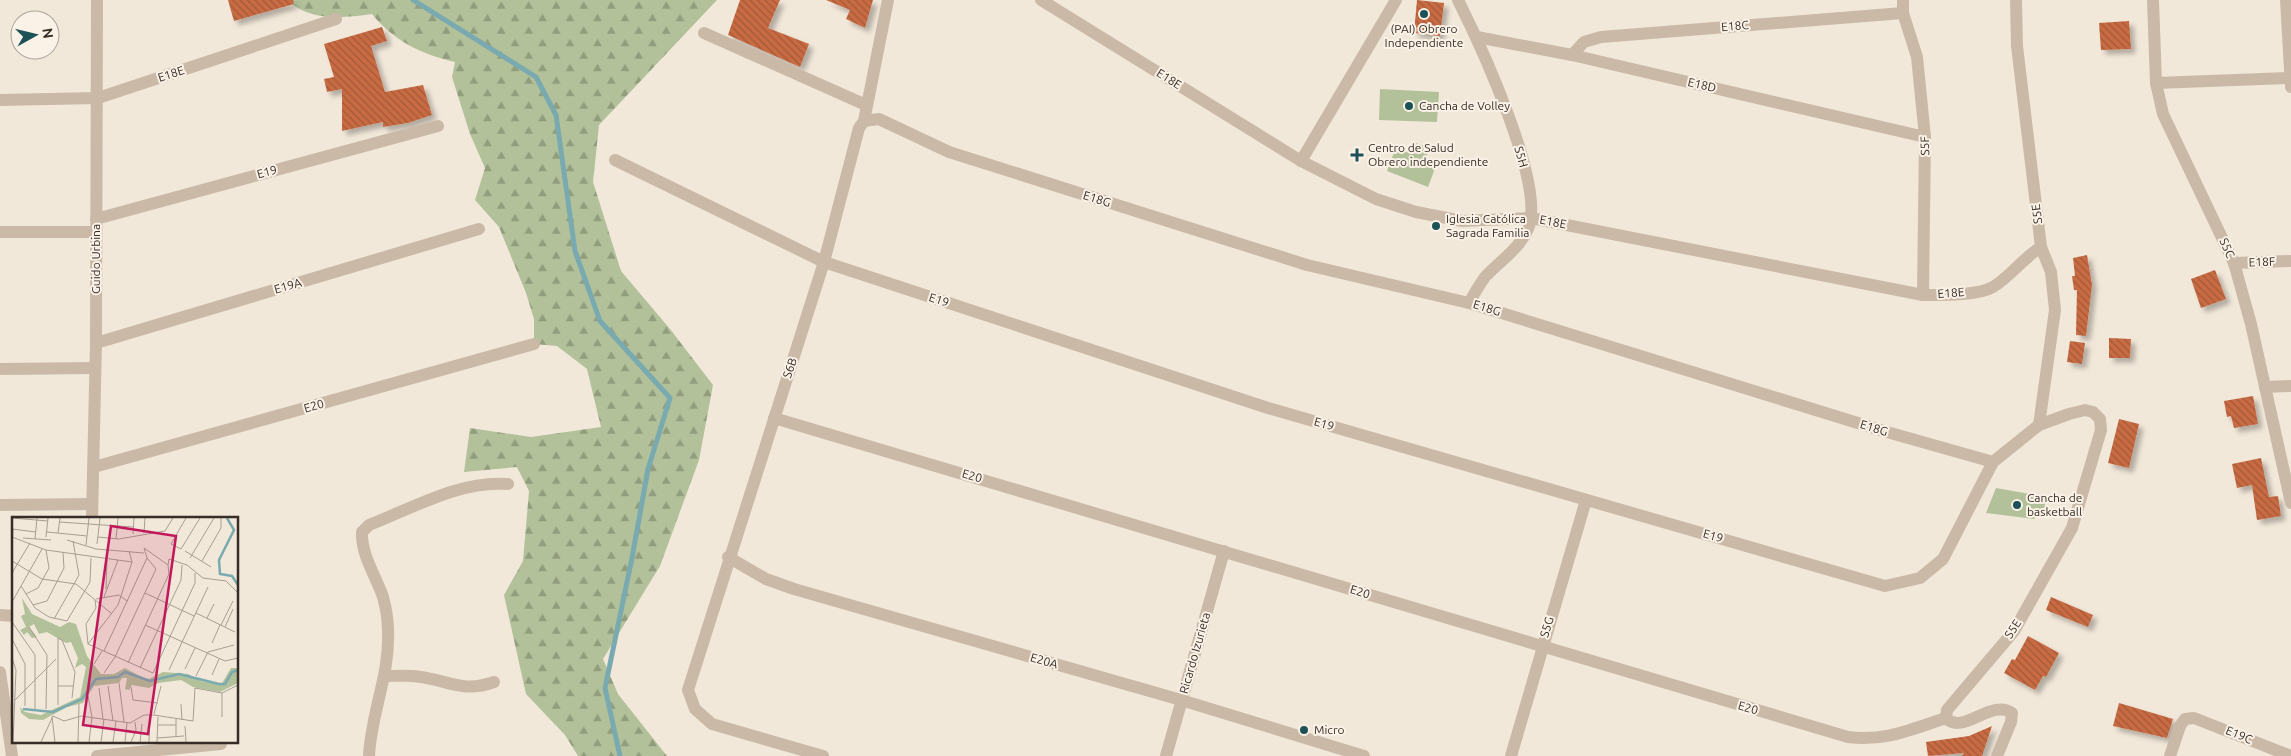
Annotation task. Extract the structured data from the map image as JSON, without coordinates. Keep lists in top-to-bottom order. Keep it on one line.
{"streets":{"street":["E18C","E18E","E18D","S5F","S5H","E19","E18G","S5E","S5C","Guido Urbina","E18F","E19A","S6B","E20","S5G","Ricardo Izurieta","E20A","E19C"]},"crossings":[["E18C","E18D"],["E18C","S5F"],["E18E","S5F"],["E18E","S5H"],["E18E","S5E"],["E18E","Guido Urbina"],["E18D","S5F"],["E18D","S5H"],["S5H","E18G"],["E19","E18G"],["E19","Guido Urbina"],["E19","S6B"],["E19","S5G"],["E18G","S6B"],["S5E","E20"],["S5C","E18F"],["Guido Urbina","E19A"],["Guido Urbina","E20"],["S6B","E20"],["S6B","E20A"],["E20","S5G"],["E20","Ricardo Izurieta"],["Ricardo Izurieta","E20A"]],"places":{"other":["(PAI) Obrero Independiente","Cancha de Volley","Iglesia Católica Sagrada Familia","Cancha de basketball","Micro"],"health":["Centro de Salud Obrero independiente"]},"north":"right"}
